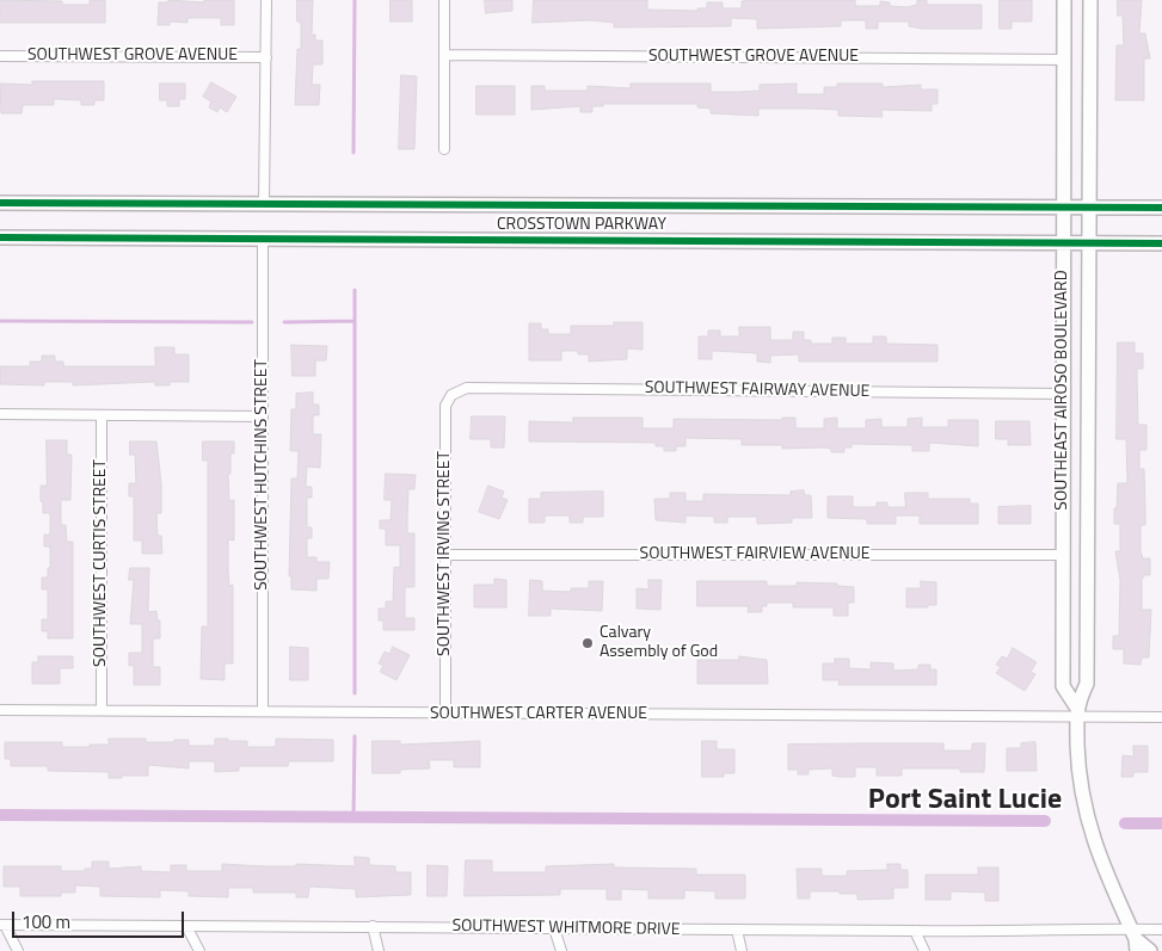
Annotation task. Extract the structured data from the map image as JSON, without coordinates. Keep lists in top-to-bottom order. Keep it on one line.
{"streets":{"main road":["CROSSTOWN PARKWAY","SOUTHEAST AIROSO BOULEVARD"],"street":["SOUTHWEST GROVE AVENUE","SOUTHWEST FAIRWAY AVENUE","SOUTHWEST HUTCHINS STREET","SOUTHWEST IRVING STREET","SOUTHWEST FAIRVIEW AVENUE","SOUTHWEST CURTIS STREET","SOUTHWEST CARTER AVENUE","SOUTHWEST WHITMORE DRIVE"]},"crossings":[["SOUTHWEST GROVE AVENUE","SOUTHEAST AIROSO BOULEVARD"],["CROSSTOWN PARKWAY","SOUTHEAST AIROSO BOULEVARD"],["CROSSTOWN PARKWAY","SOUTHWEST HUTCHINS STREET"],["SOUTHWEST FAIRWAY AVENUE","SOUTHEAST AIROSO BOULEVARD"],["SOUTHWEST FAIRWAY AVENUE","SOUTHWEST IRVING STREET"],["SOUTHEAST AIROSO BOULEVARD","SOUTHWEST FAIRVIEW AVENUE"],["SOUTHEAST AIROSO BOULEVARD","SOUTHWEST CARTER AVENUE"],["SOUTHEAST AIROSO BOULEVARD","SOUTHWEST WHITMORE DRIVE"],["SOUTHWEST HUTCHINS STREET","SOUTHWEST CARTER AVENUE"],["SOUTHWEST IRVING STREET","SOUTHWEST FAIRVIEW AVENUE"],["SOUTHWEST IRVING STREET","SOUTHWEST CARTER AVENUE"],["SOUTHWEST CURTIS STREET","SOUTHWEST CARTER AVENUE"]],"districts":["Port Saint Lucie"],"places":["Calvary Assembly of God"],"scale_bar":"100 m"}
